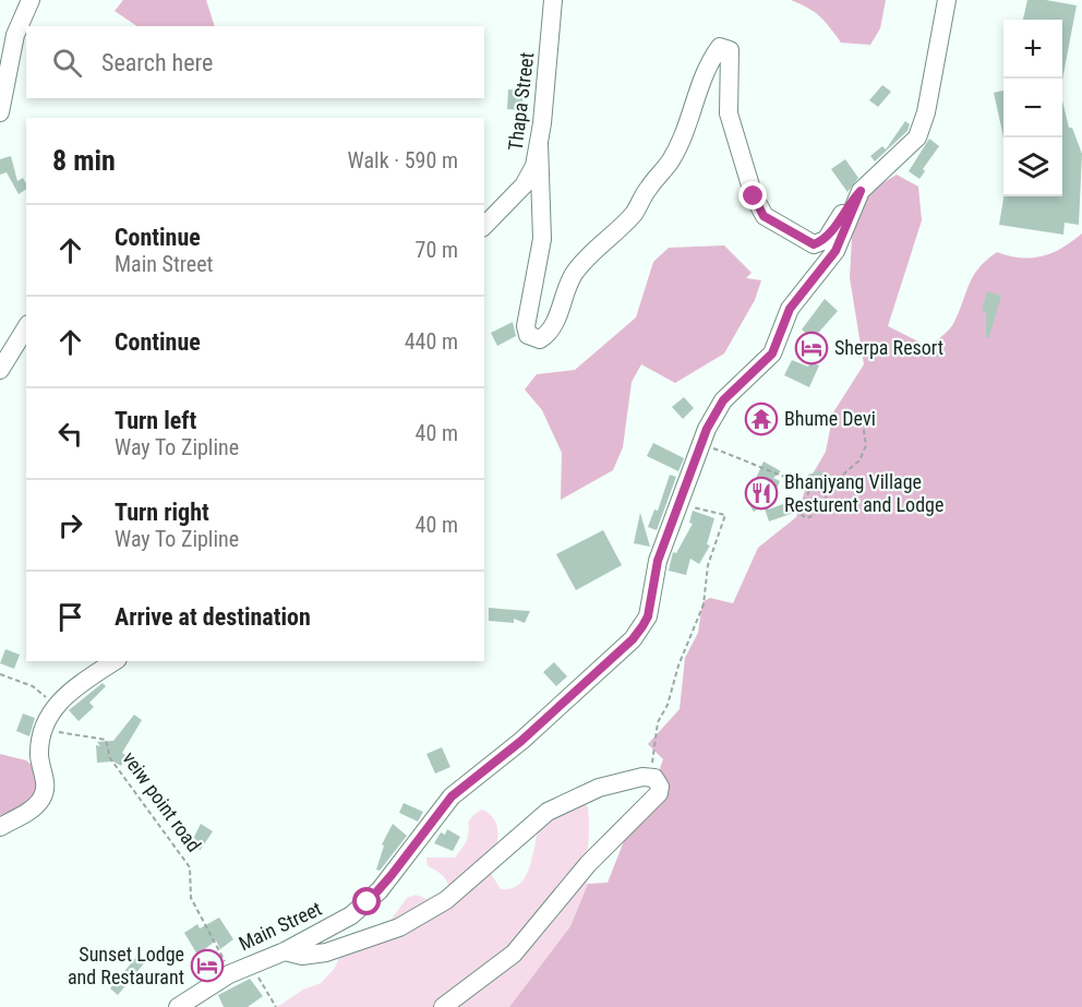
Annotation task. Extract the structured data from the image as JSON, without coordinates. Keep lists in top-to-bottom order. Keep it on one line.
{"streets":{"street":["Thapa Street","Main Street"],"path":["veiw point road"]},"crossings":[["veiw point road","Main Street"]],"places":{"hotel":["Sherpa Resort","Sunset Lodge and Restaurant"],"temple":["Bhume Devi"],"restaurant":["Bhanjyang Village Resturent and Lodge"]},"page":{"map_buttons":["+","−"],"search":"Search here","heading":["8 min","Walk · 590 m"],"list":[["Continue","Main Street","70 m"],["Continue","440 m"],["Turn left","Way To Zipline","40 m"],["Turn right","Way To Zipline","40 m"],"Arrive at destination"]}}
